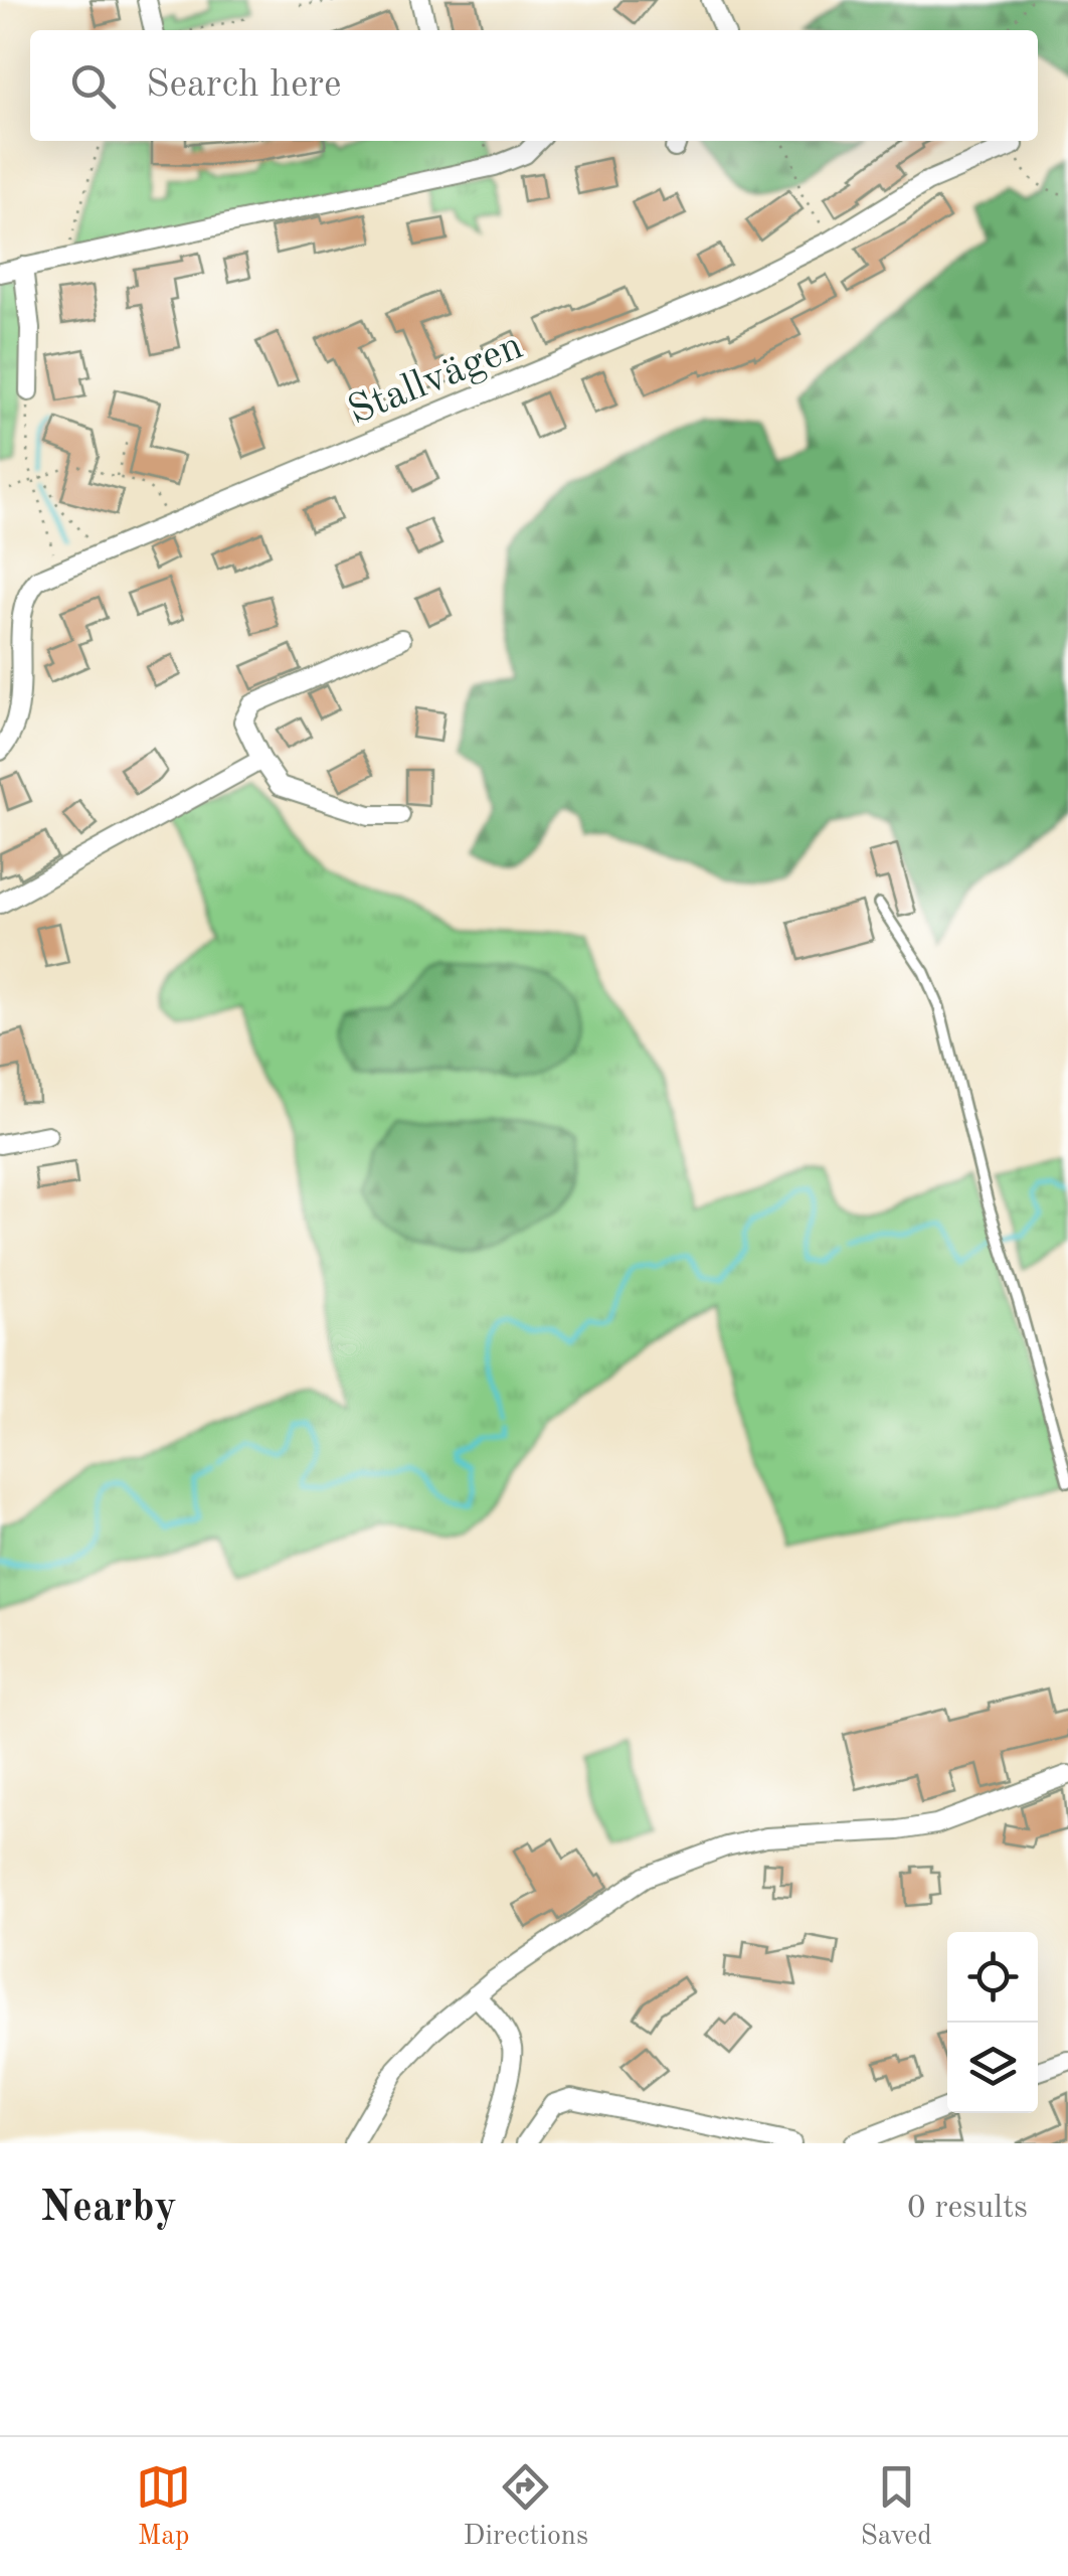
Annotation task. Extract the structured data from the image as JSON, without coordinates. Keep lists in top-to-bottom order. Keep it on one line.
{"streets":{"street":["Stallvägen"]},"page":{"search":"Search here","heading":["Nearby","0 results"],"nav":["Map","Directions","Saved"]}}
